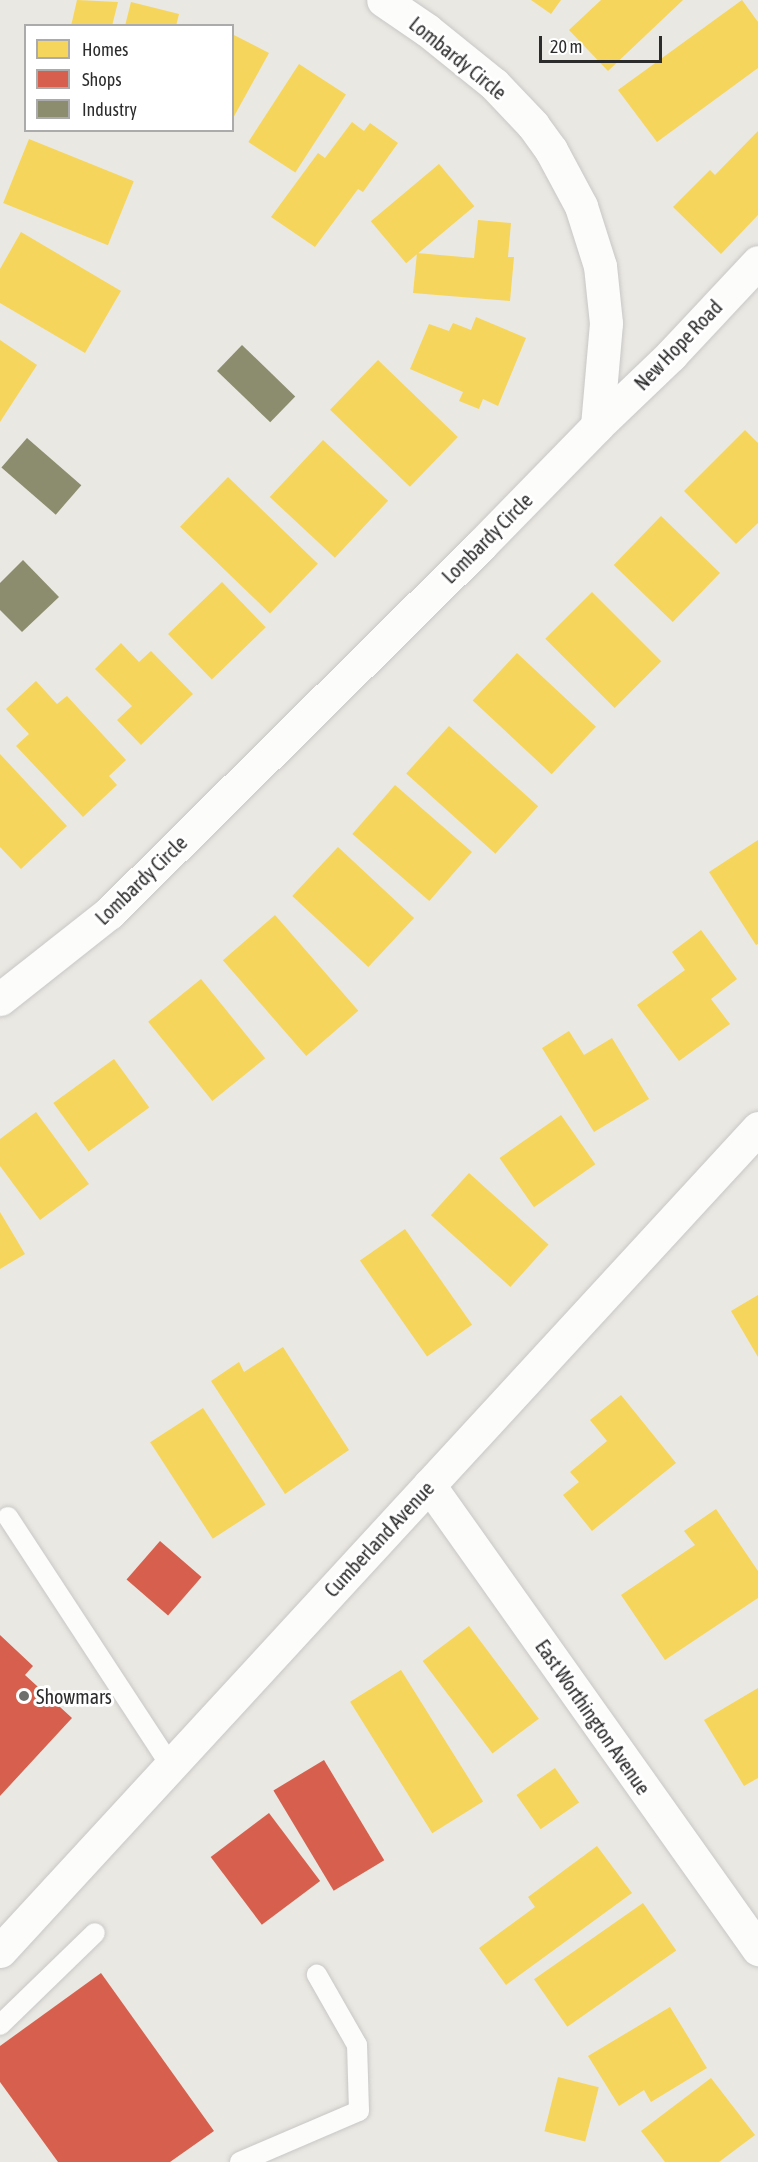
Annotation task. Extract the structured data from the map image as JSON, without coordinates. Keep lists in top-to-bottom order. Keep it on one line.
{"streets":{"street":["Lombardy Circle","New Hope Road","Cumberland Avenue","East Worthington Avenue"]},"crossings":[["Lombardy Circle","New Hope Road"],["Cumberland Avenue","East Worthington Avenue"]],"places":["Showmars"],"legend":["Homes","Shops","Industry"],"scale_bar":"20 m"}
